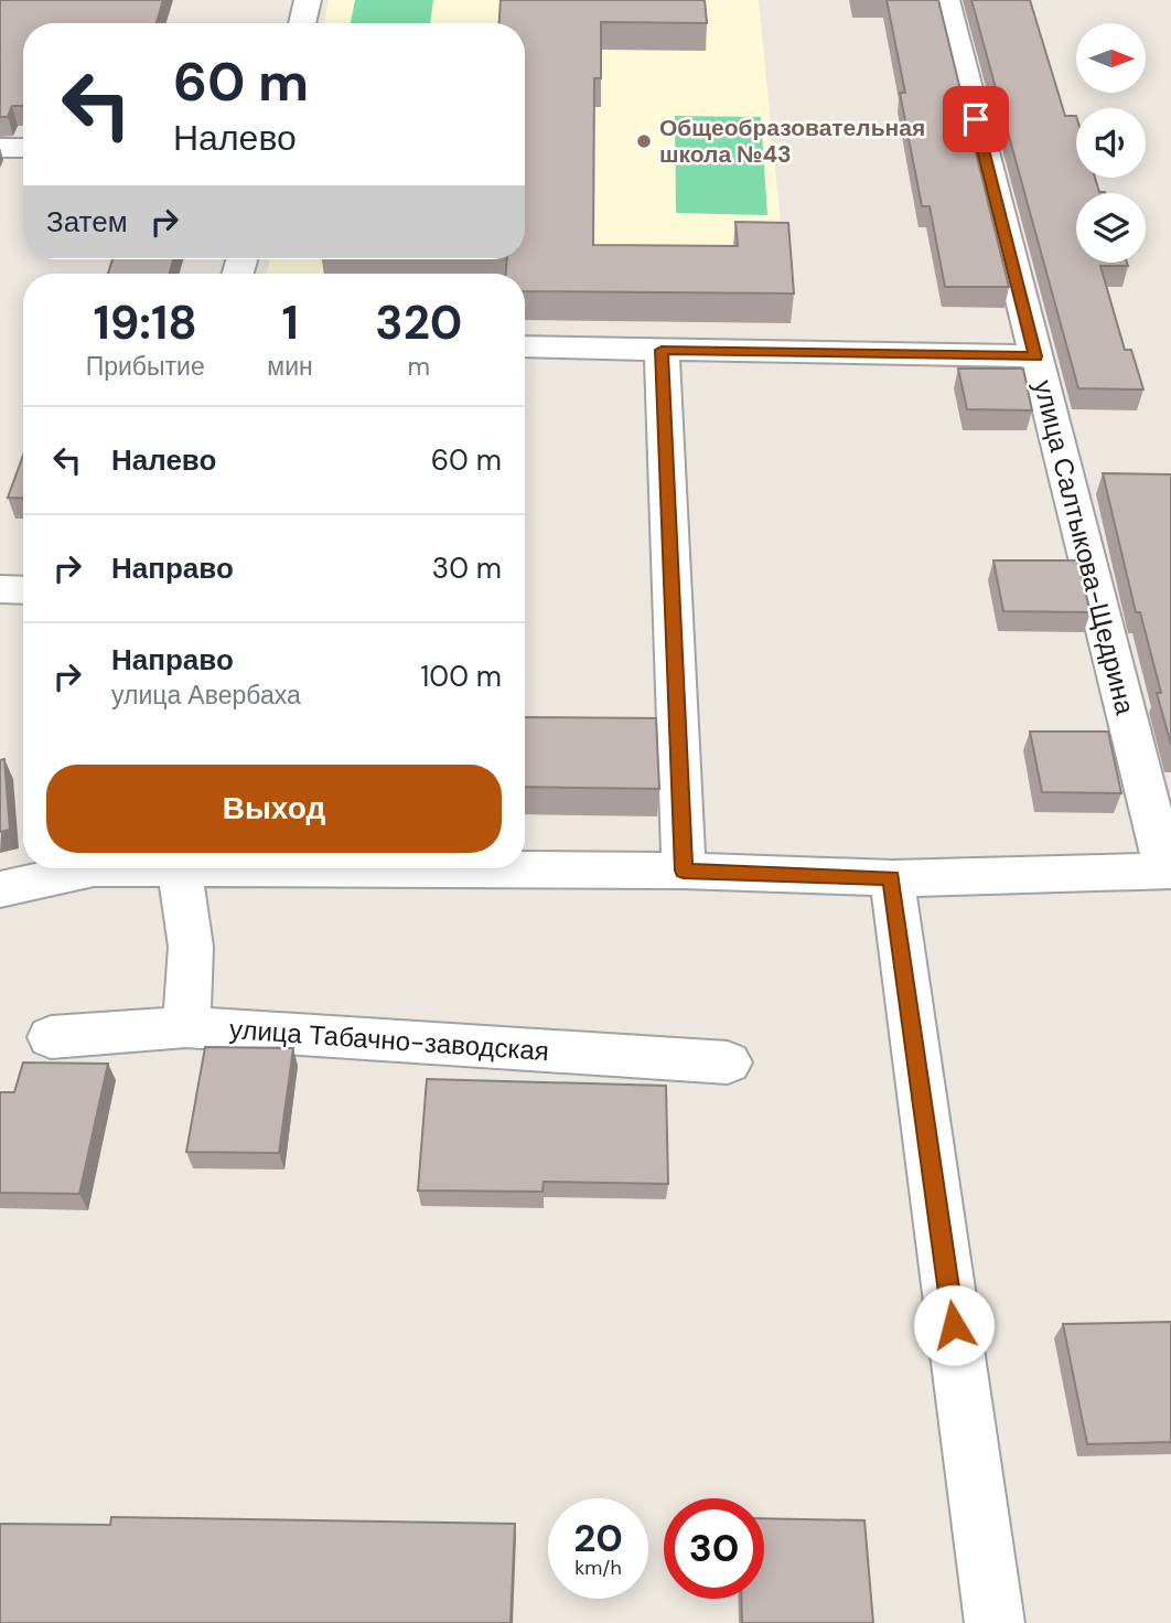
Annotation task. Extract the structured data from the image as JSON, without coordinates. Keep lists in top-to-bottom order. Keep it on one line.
{"streets":{"street":["улица Салтыкова-Щедрина","улица Табачно-заводская"]},"places":["Общеобразовательная школа №43"],"north":"right","page":{"turn":["60 m","Налево"],"then":"Затем","eta":["19:18","Прибытие","1","мин","320","m"],"list":[{"name":"Налево","value":"60 m"},{"name":"Направо","value":"30 m"},{"name":"Направо","note":"улица Авербаха","value":"100 m"}],"buttons":"Выход","speed":"20 km/h","limit":"30"}}
